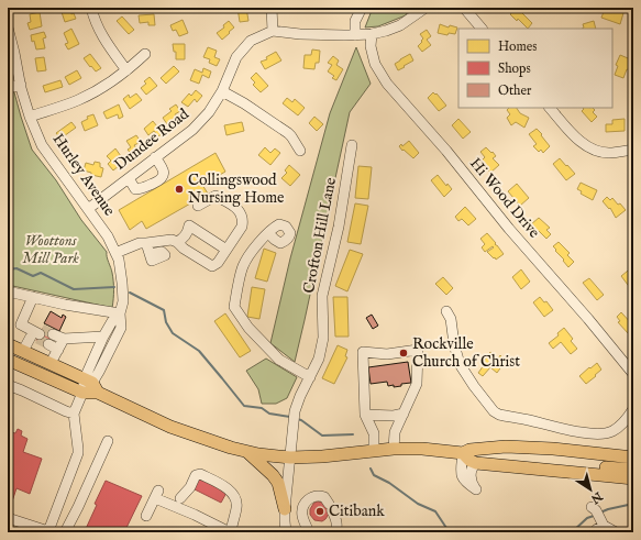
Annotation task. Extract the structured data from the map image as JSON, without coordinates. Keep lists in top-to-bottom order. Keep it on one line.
{"streets":{"street":["Dundee Road","Hurley Avenue","Hi Wood Drive","Crofton Hill Lane"]},"crossings":[["Dundee Road","Hurley Avenue"]],"parks":["Woottons Mill Park"],"places":["Collingswood Nursing Home","Rockville Church of Christ","Citibank"],"legend":["Homes","Shops","Other"],"north":"bottom right"}
